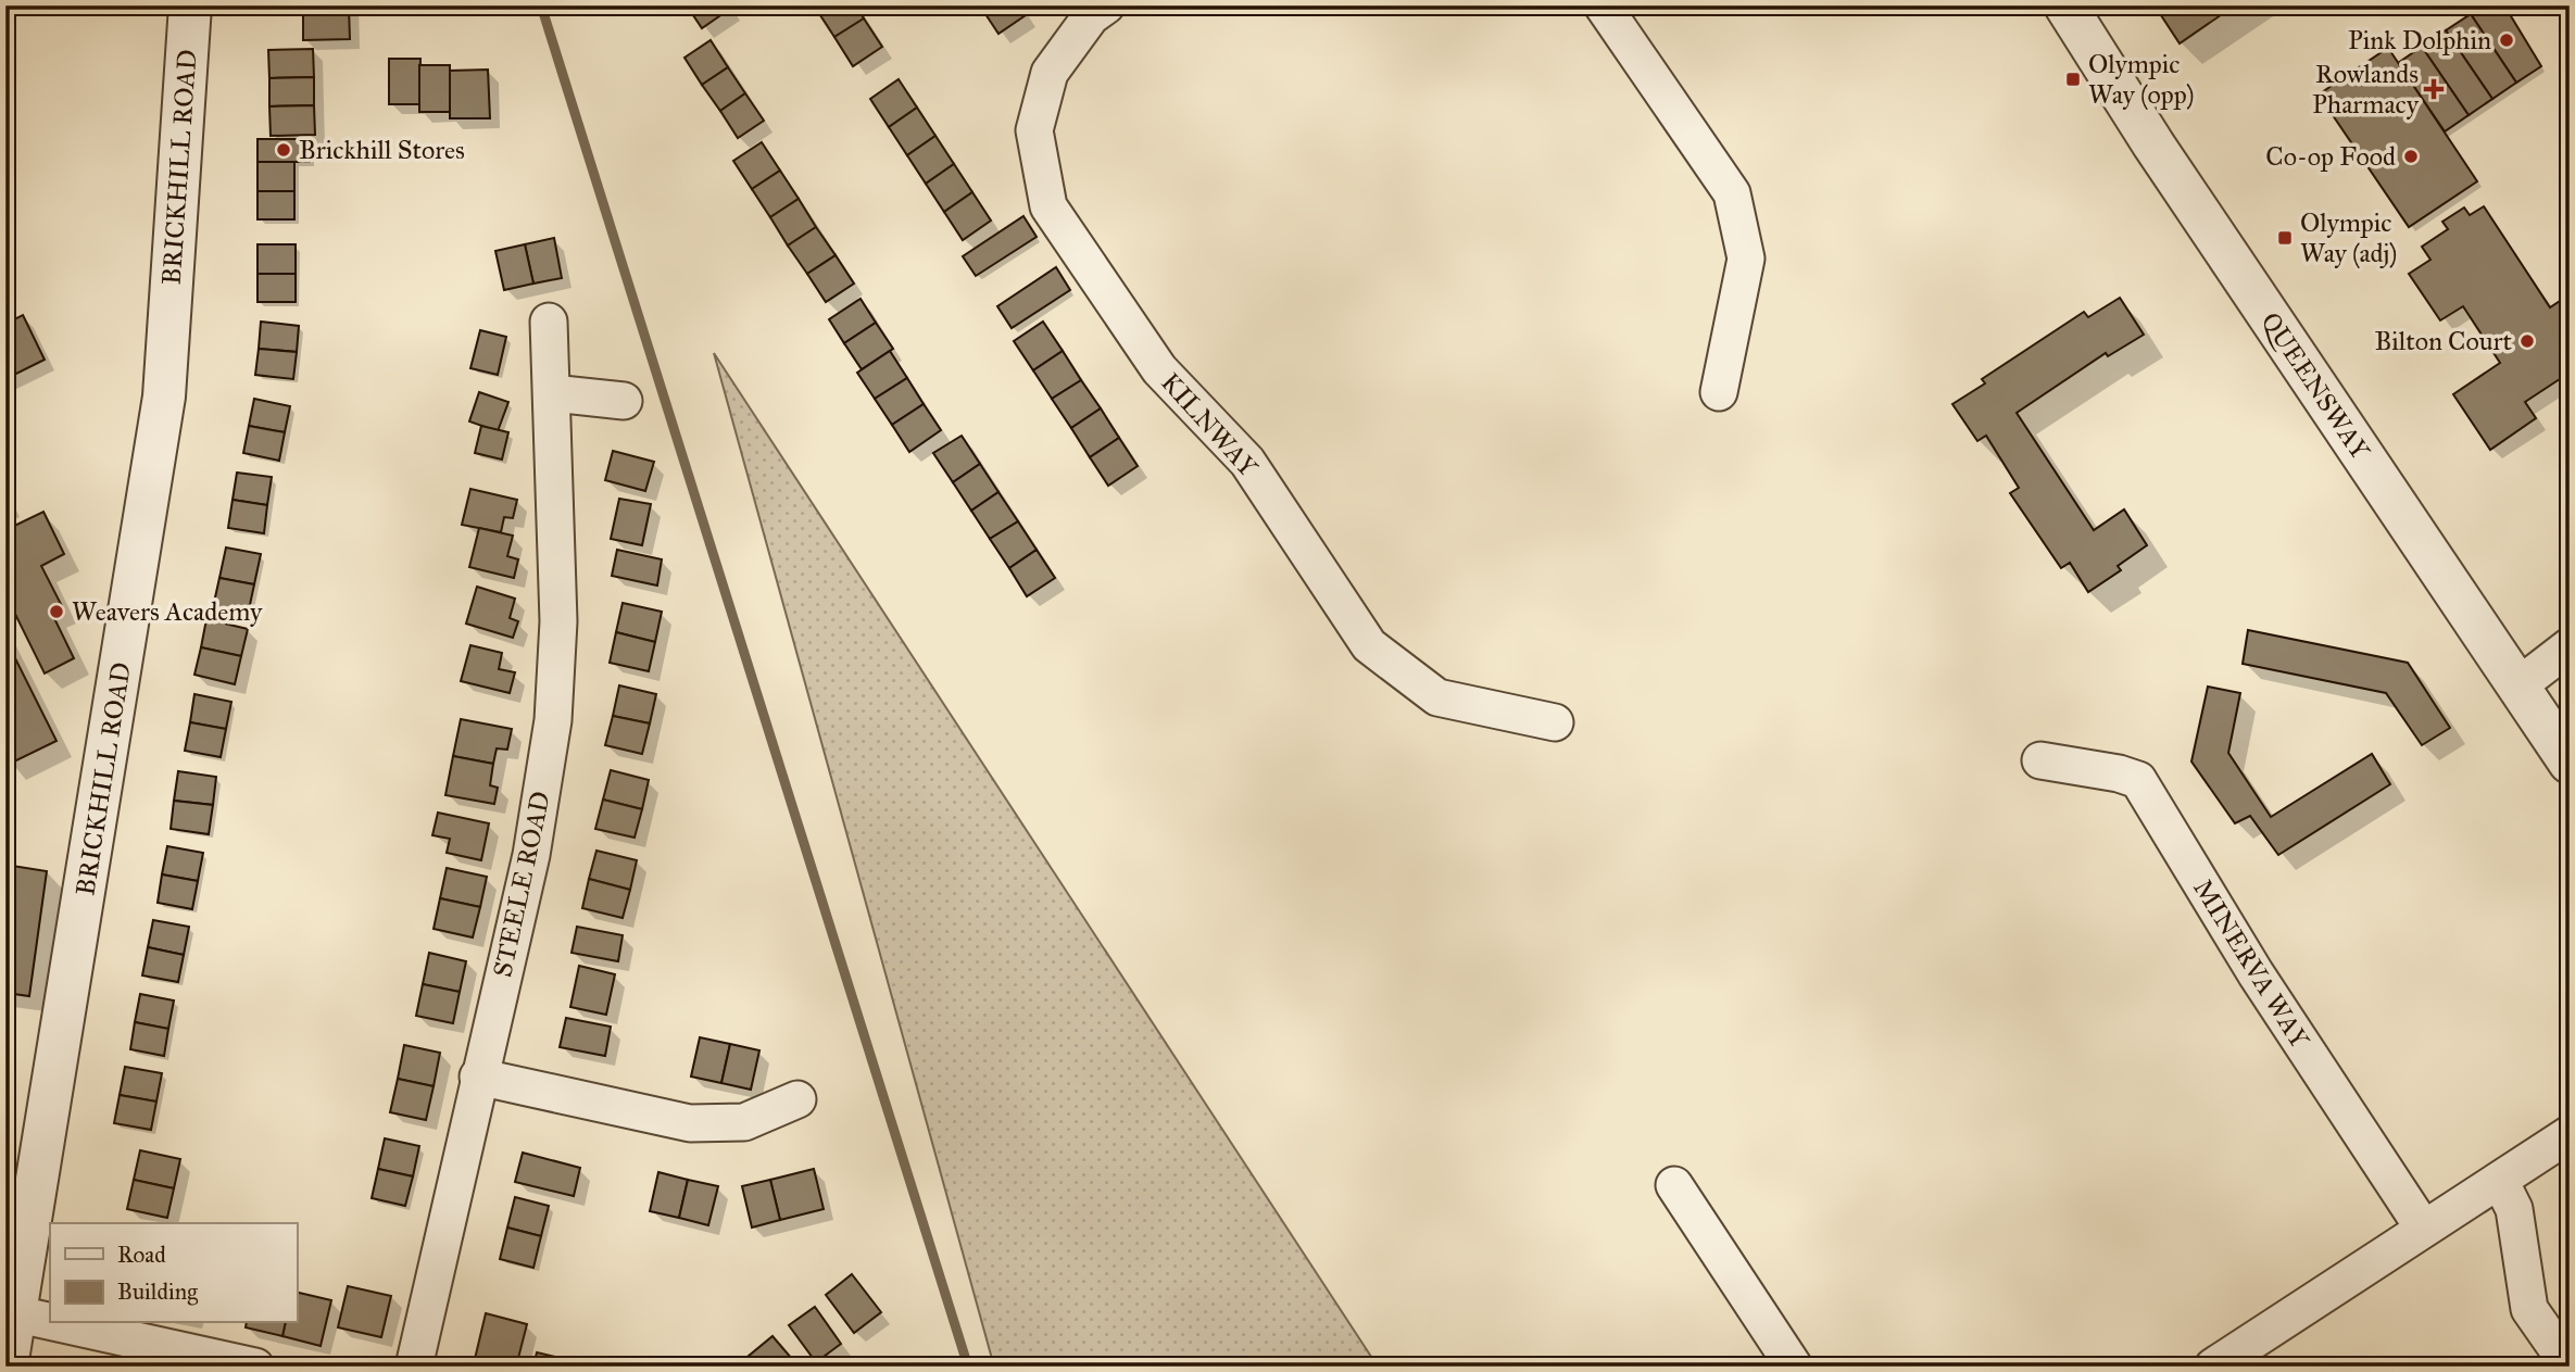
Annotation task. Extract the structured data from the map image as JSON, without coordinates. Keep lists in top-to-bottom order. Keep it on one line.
{"streets":{"street":["BRICKHILL ROAD","QUEENSWAY","KILNWAY","STEELE ROAD","MINERVA WAY"]},"places":{"other":["Pink Dolphin","Brickhill Stores","Co-op Food","Bilton Court","Weavers Academy"],"transit":["Olympic Way (opp)","Olympic Way (adj)"],"health":["Rowlands Pharmacy"]},"legend":["Road","Building"]}
